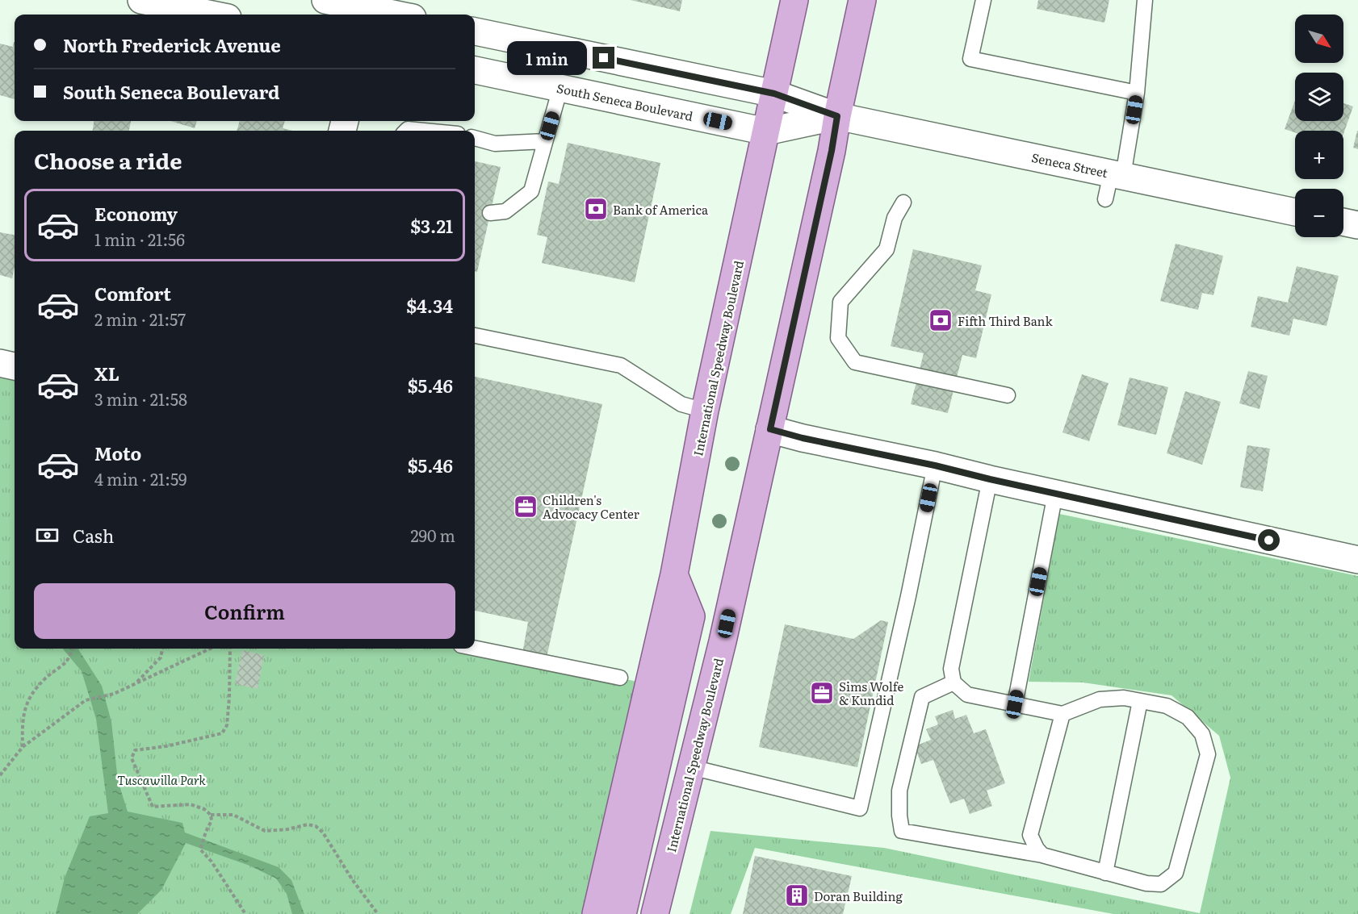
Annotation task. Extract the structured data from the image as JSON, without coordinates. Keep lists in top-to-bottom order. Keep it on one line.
{"streets":{"main road":["International Speedway Boulevard"],"street":["South Seneca Boulevard","Seneca Street"]},"crossings":[["South Seneca Boulevard","Seneca Street"],["South Seneca Boulevard","International Speedway Boulevard"],["Seneca Street","International Speedway Boulevard"]],"parks":["Tuscawilla Park"],"places":{"bank":["Bank of America","Fifth Third Bank"],"office":["Children's Advocacy Center","Sims Wolfe & Kundid"],"building":["Doran Building"]},"north":"bottom right","page":{"map_buttons":["+","−"],"banner":["North Frederick Avenue","South Seneca Boulevard"],"bubble":"1 min","heading":"Choose a ride","list":[{"name":"Economy","note":"1 min · 21:56","value":"$3.21"},{"name":"Comfort","note":"2 min · 21:57","value":"$4.34"},{"name":"XL","note":"3 min · 21:58","value":"$5.46"},{"name":"Moto","note":"4 min · 21:59","value":"$5.46"}],"pay":["Cash","290 m"],"buttons":"Confirm"}}
